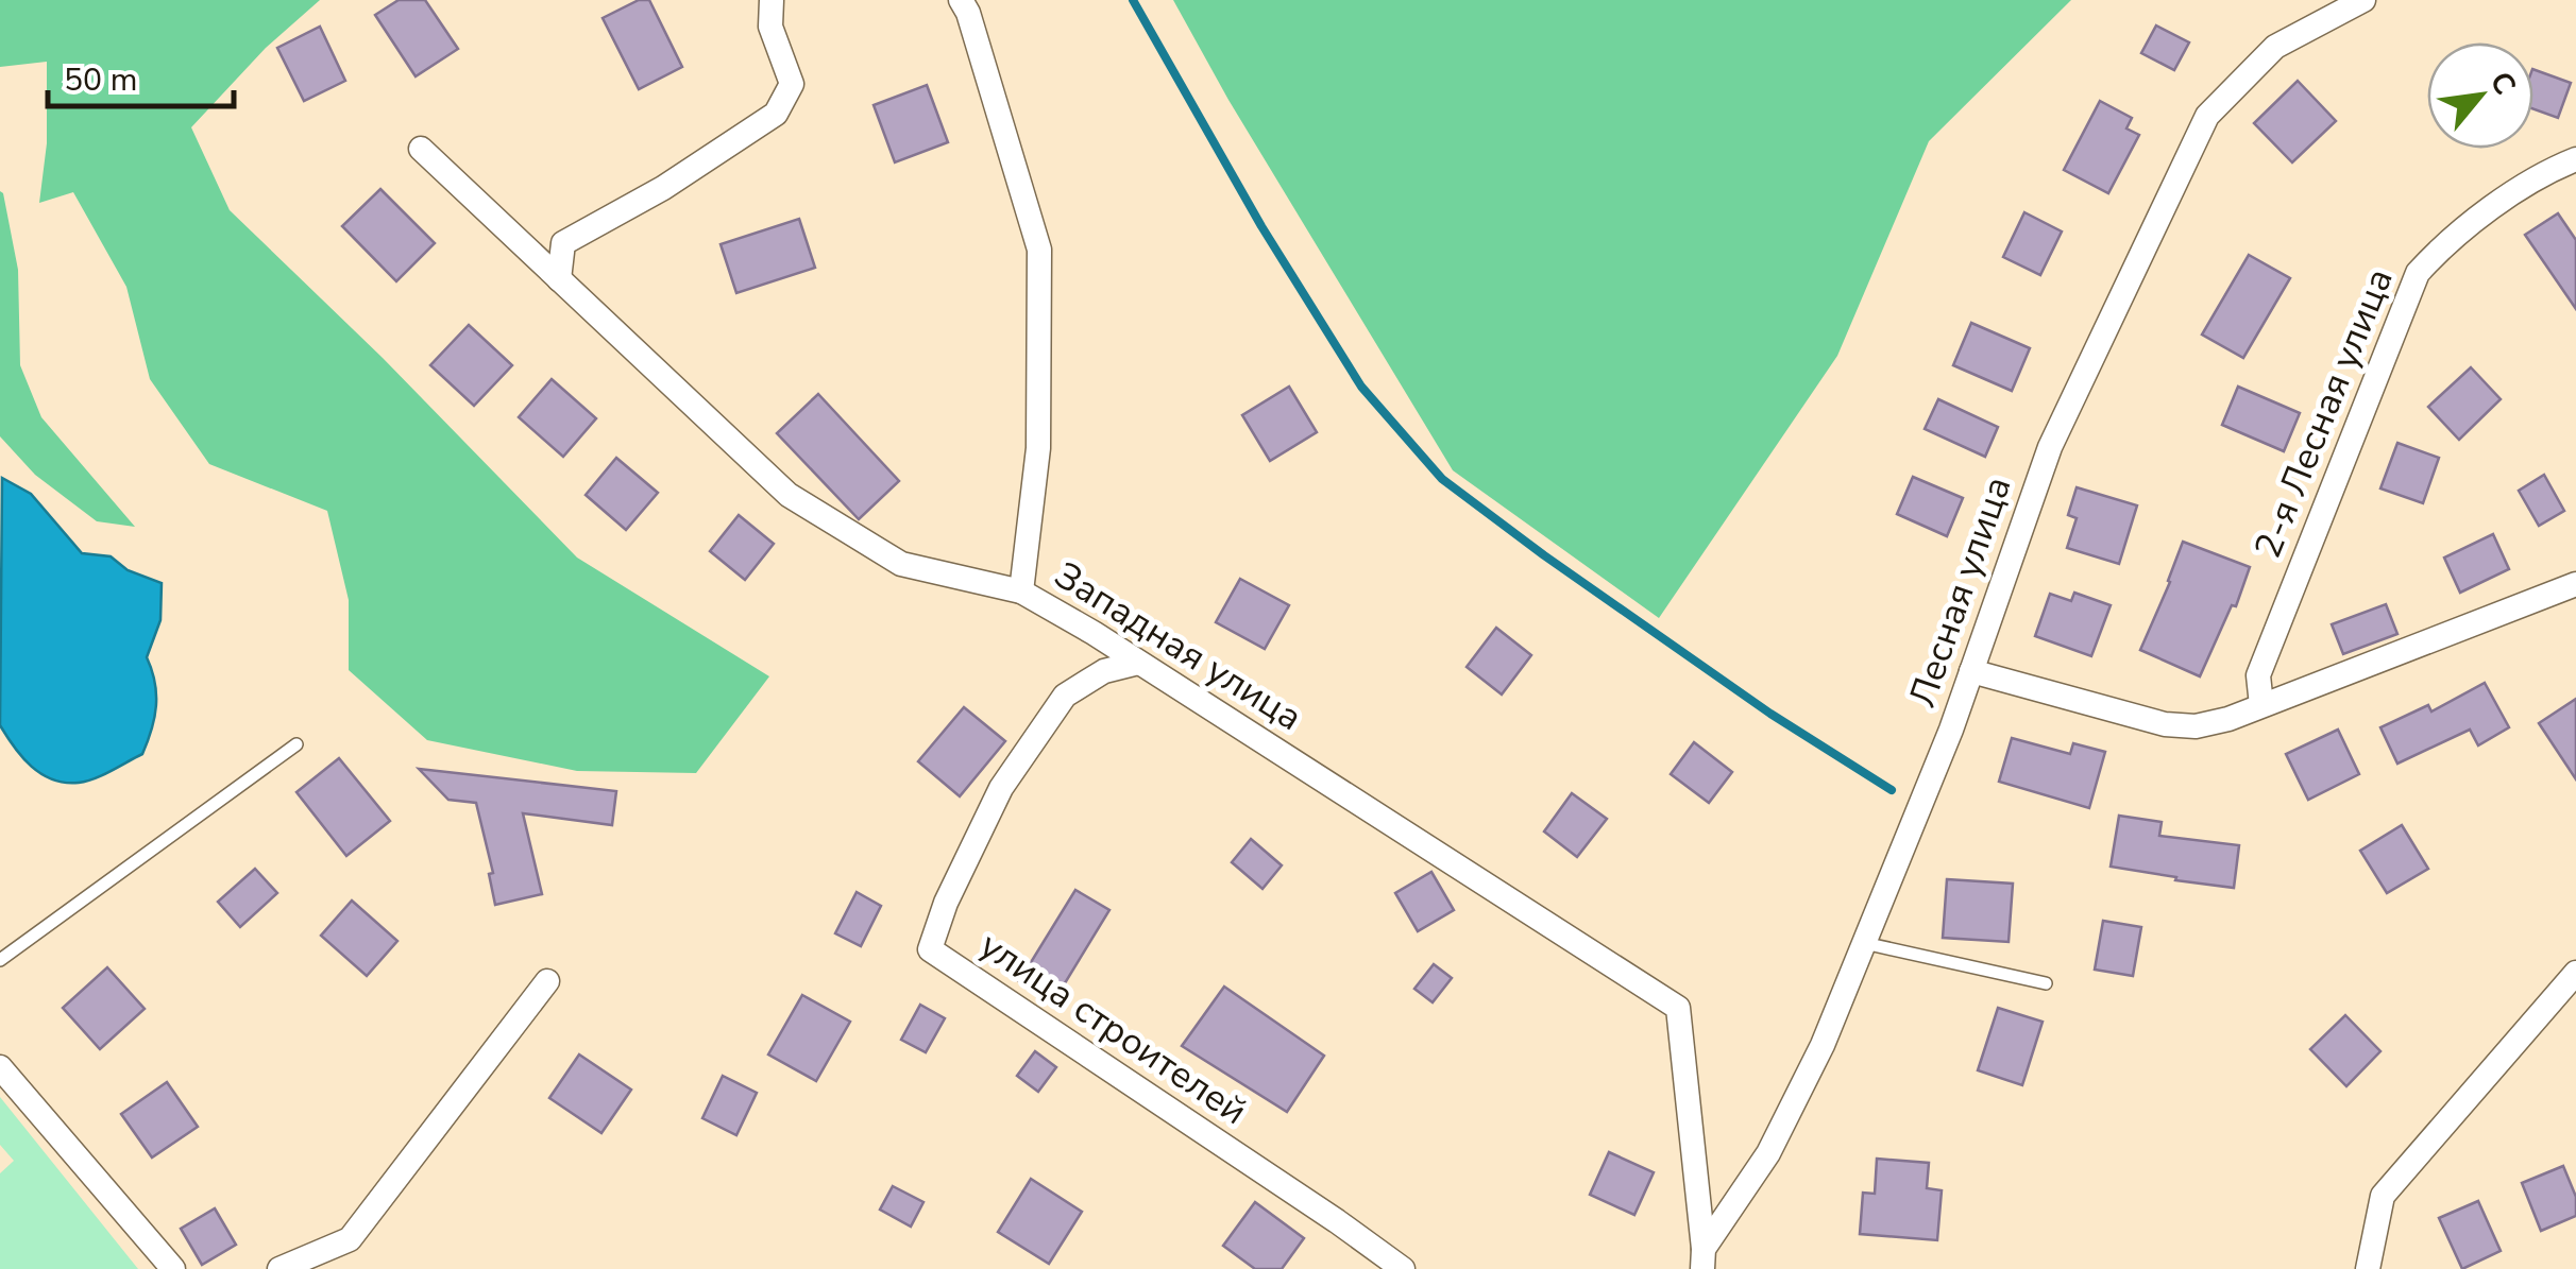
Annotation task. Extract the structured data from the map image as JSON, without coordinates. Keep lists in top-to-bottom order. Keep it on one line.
{"streets":{"street":["2-я Лесная улица","Лесная улица","Западная улица","улица строителей"]},"crossings":[["Лесная улица","Западная улица"],["Западная улица","улица строителей"]],"scale_bar":"50 m","north":"top right"}
